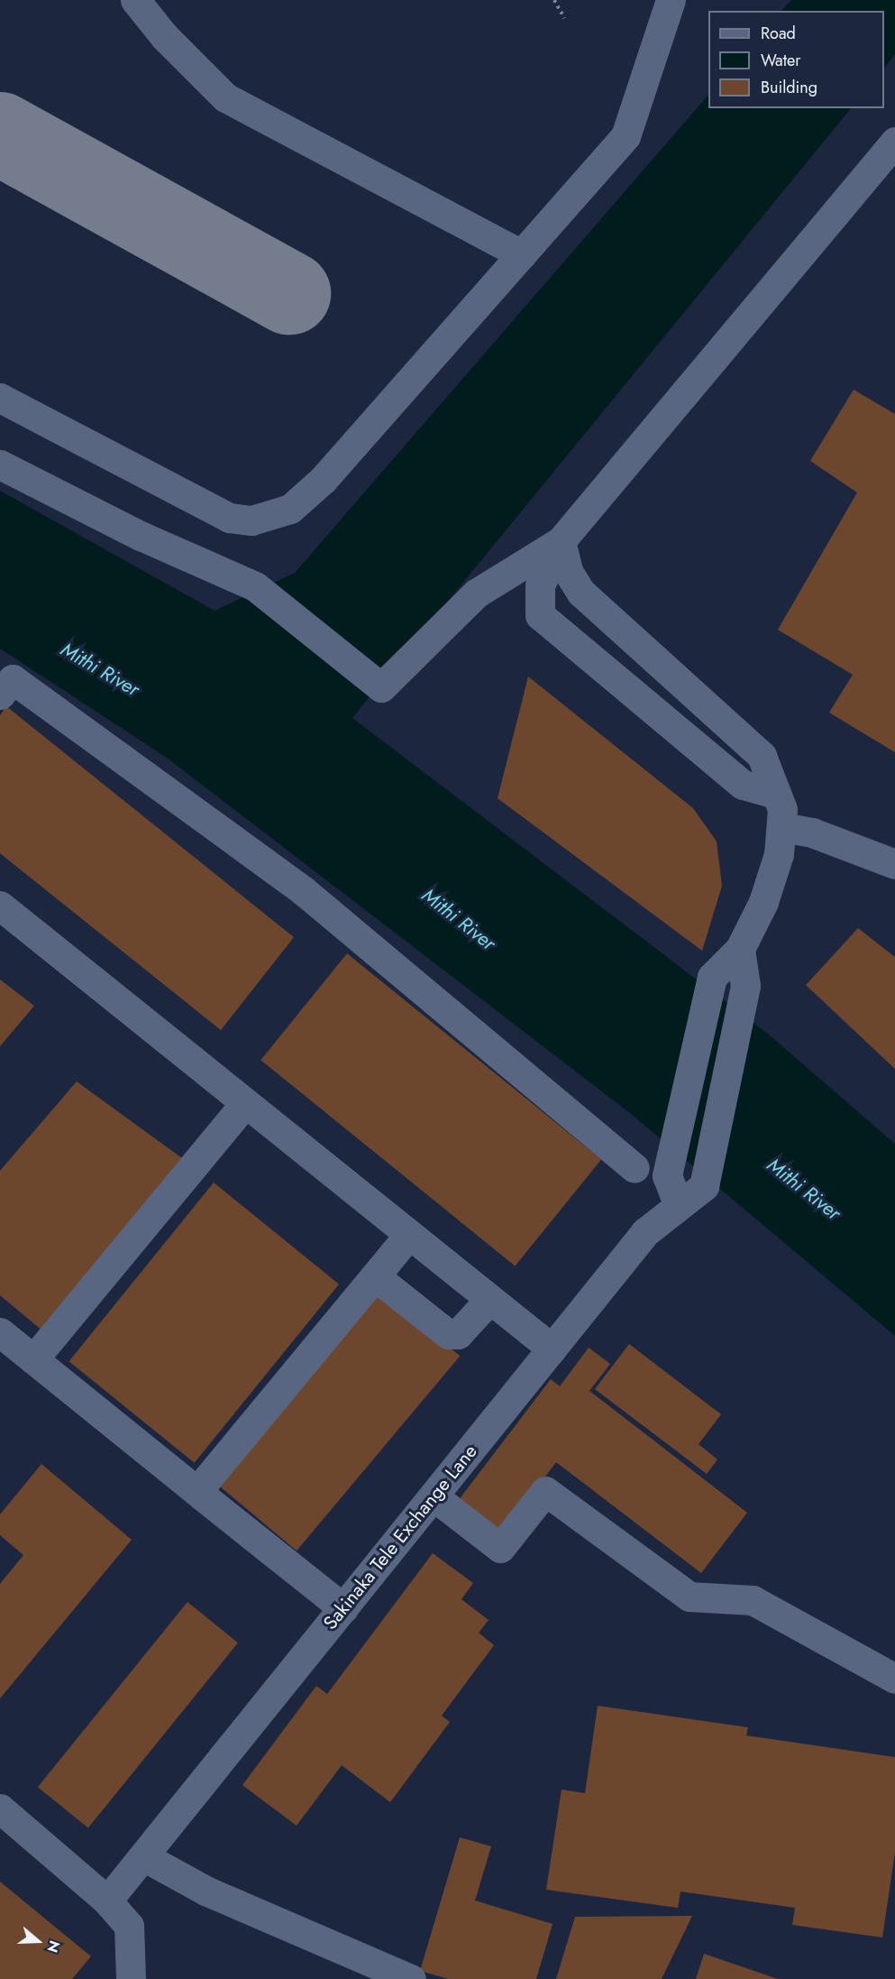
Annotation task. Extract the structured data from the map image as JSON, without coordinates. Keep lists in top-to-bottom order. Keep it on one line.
{"streets":{"street":["Sakinaka Tele Exchange Lane"]},"water":["Mithi River"],"legend":["Road","Water","Building"],"north":"right"}
